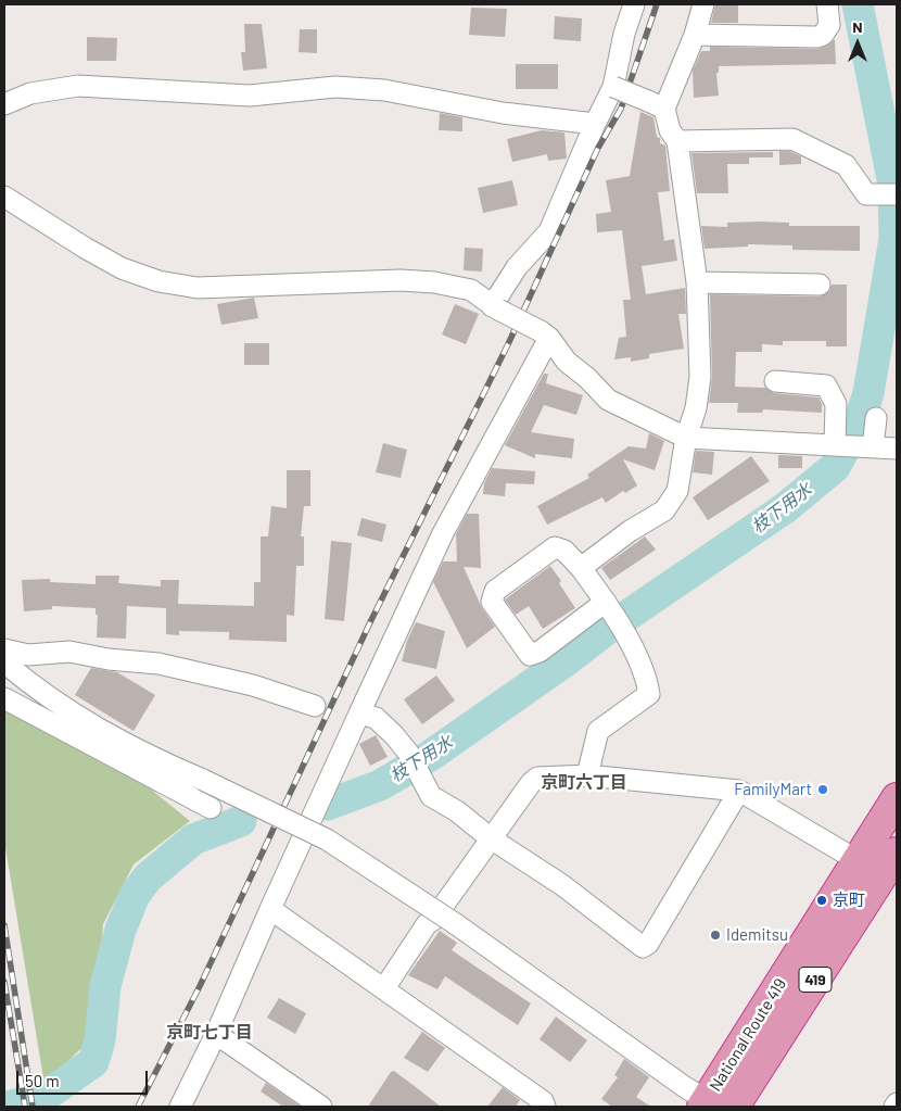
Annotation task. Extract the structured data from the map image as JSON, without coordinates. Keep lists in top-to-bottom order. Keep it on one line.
{"streets":{"highway":["419","National Route 419"]},"districts":["京町六丁目","京町七丁目"],"water":["枝下用水"],"places":["FamilyMart","京町","Idemitsu"],"scale_bar":"50 m","north":"top"}
